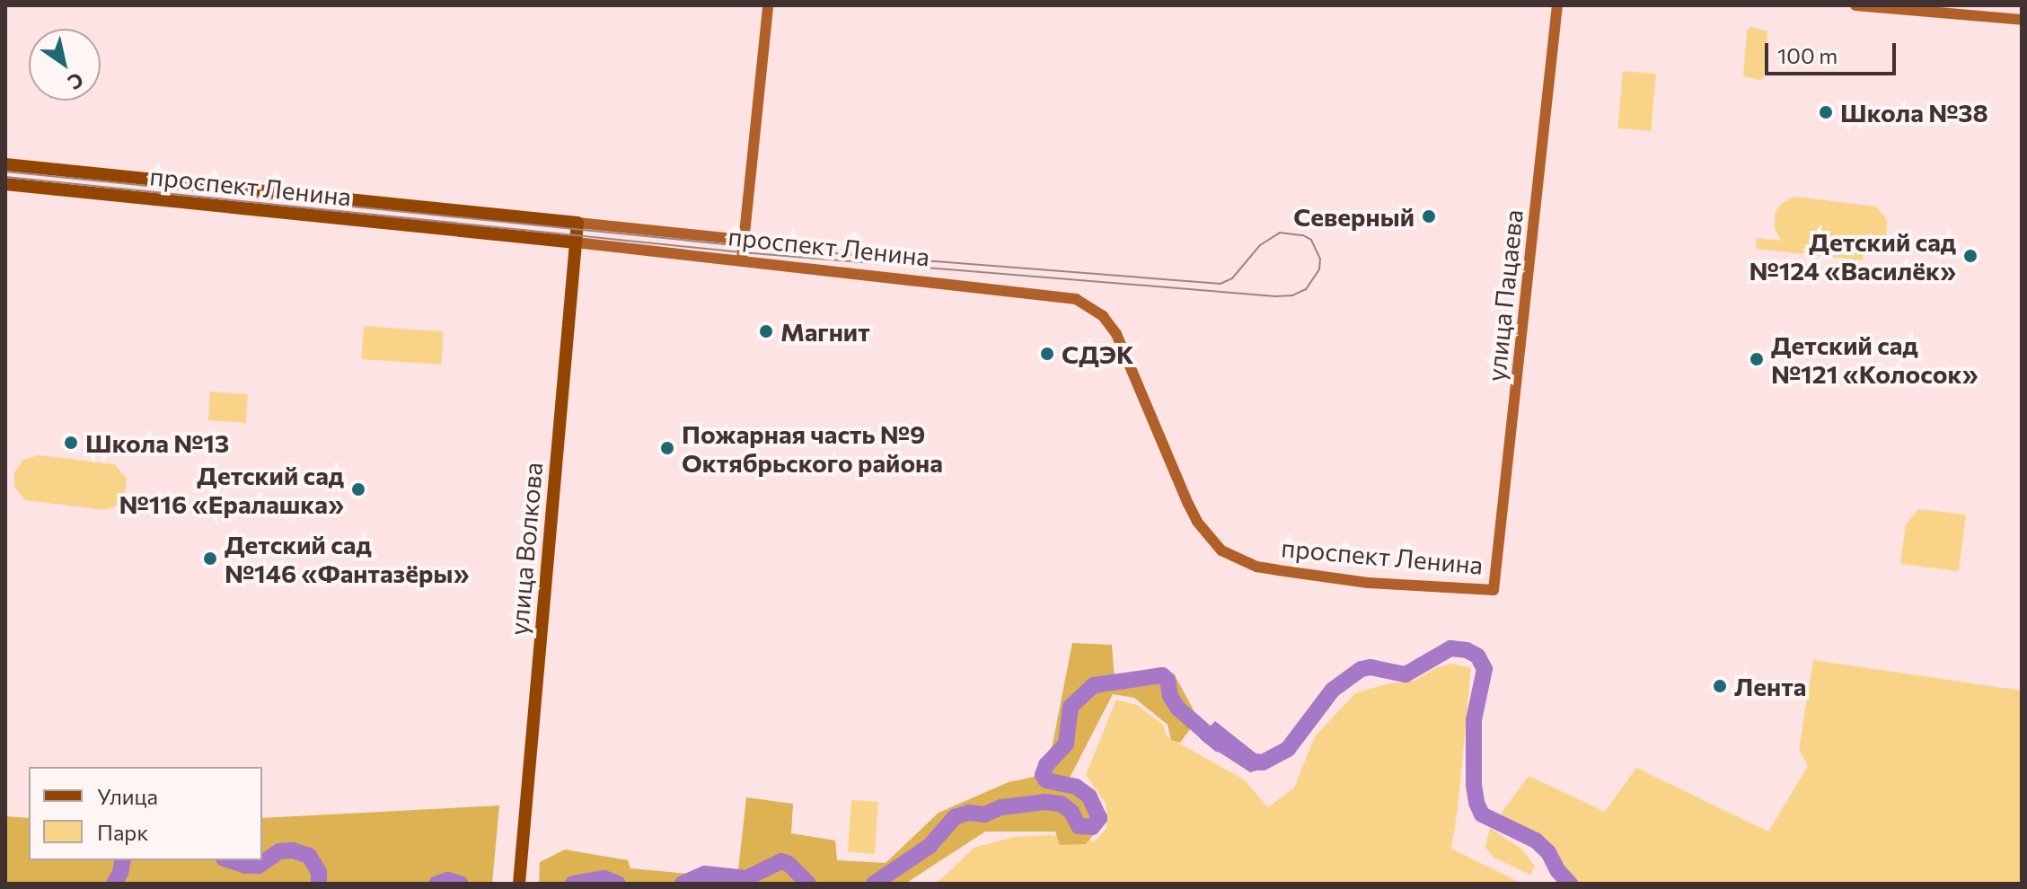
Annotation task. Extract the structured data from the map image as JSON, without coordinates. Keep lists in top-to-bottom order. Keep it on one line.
{"streets":{"main road":["проспект Ленина","улица Волкова"],"street":["улица Пацаева"]},"crossings":[["проспект Ленина","улица Пацаева"],["проспект Ленина","улица Волкова"]],"places":["Школа №38","Северный","Детский сад №124 «Василёк»","Магнит","СДЭК","Детский сад №121 «Колосок»","Школа №13","Пожарная часть №9 Октябрьского района","Детский сад №116 «Ералашка»","Детский сад №146 «Фантазёры»","Лента"],"legend":["Улица","Парк"],"scale_bar":"100 m","north":"bottom right"}
